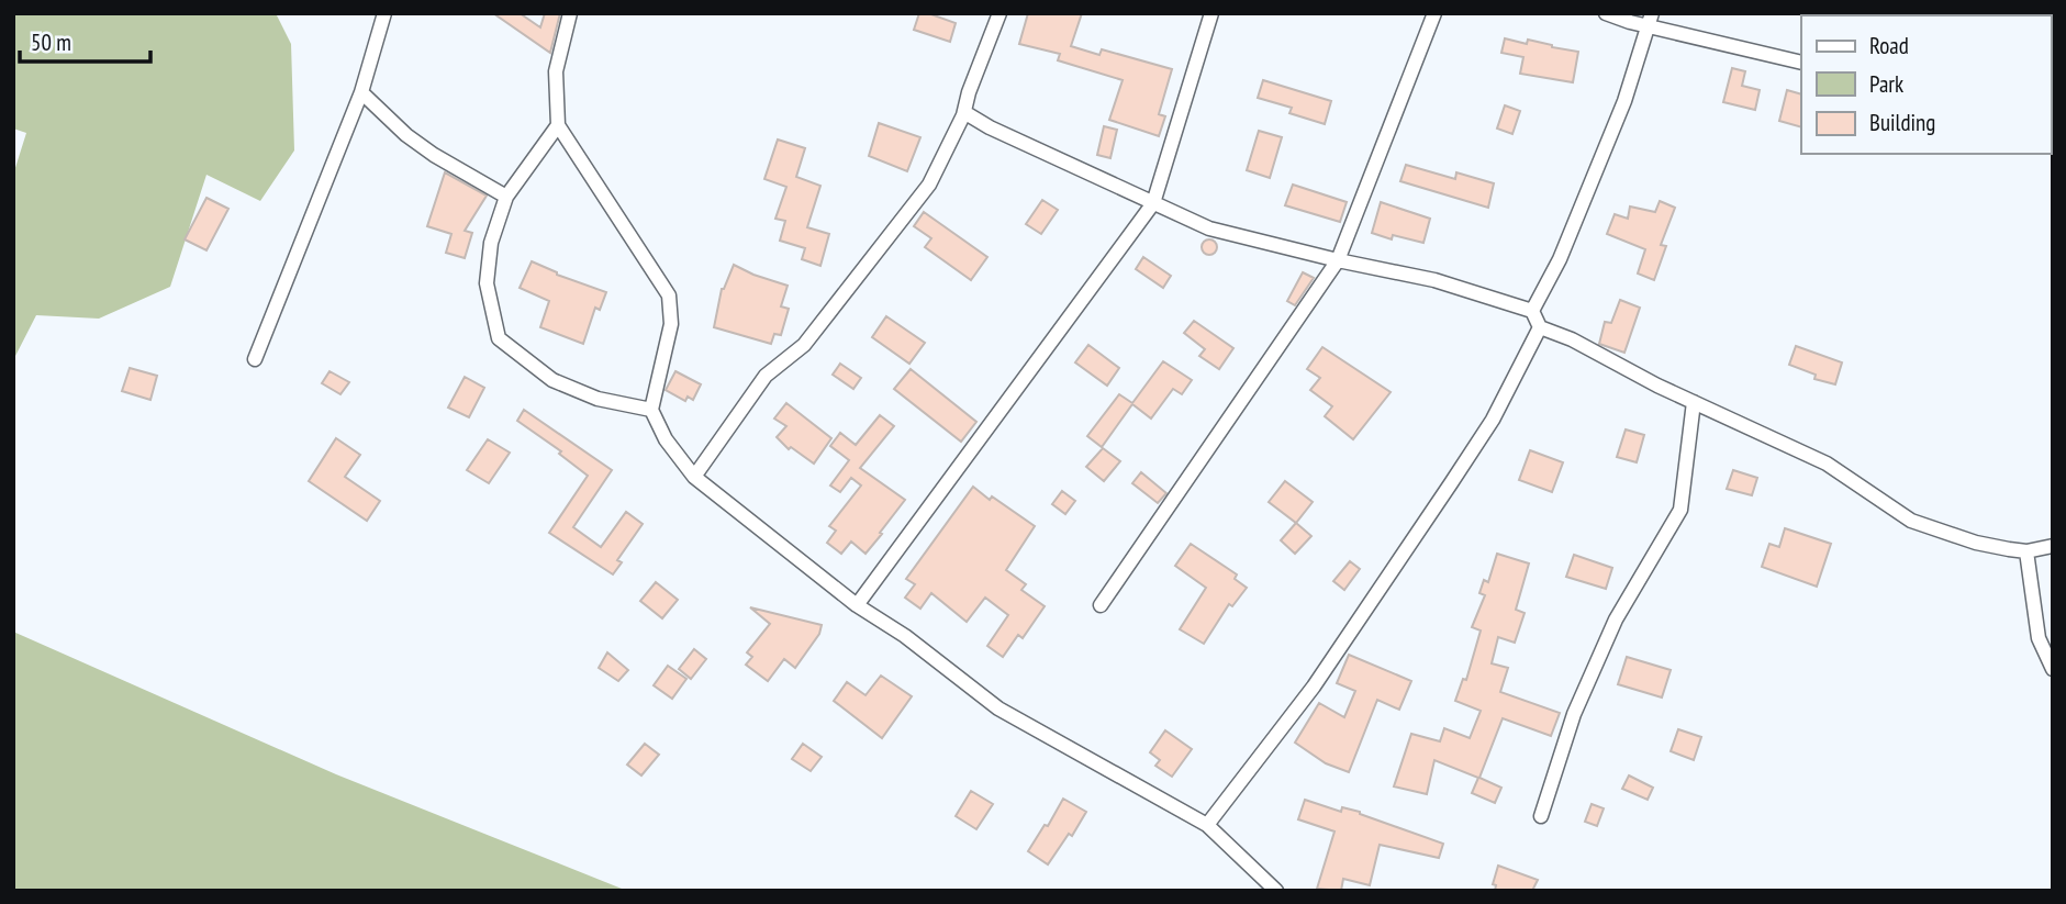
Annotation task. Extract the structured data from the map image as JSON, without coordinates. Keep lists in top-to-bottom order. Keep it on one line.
{"legend":["Road","Park","Building"],"scale_bar":"50 m"}
